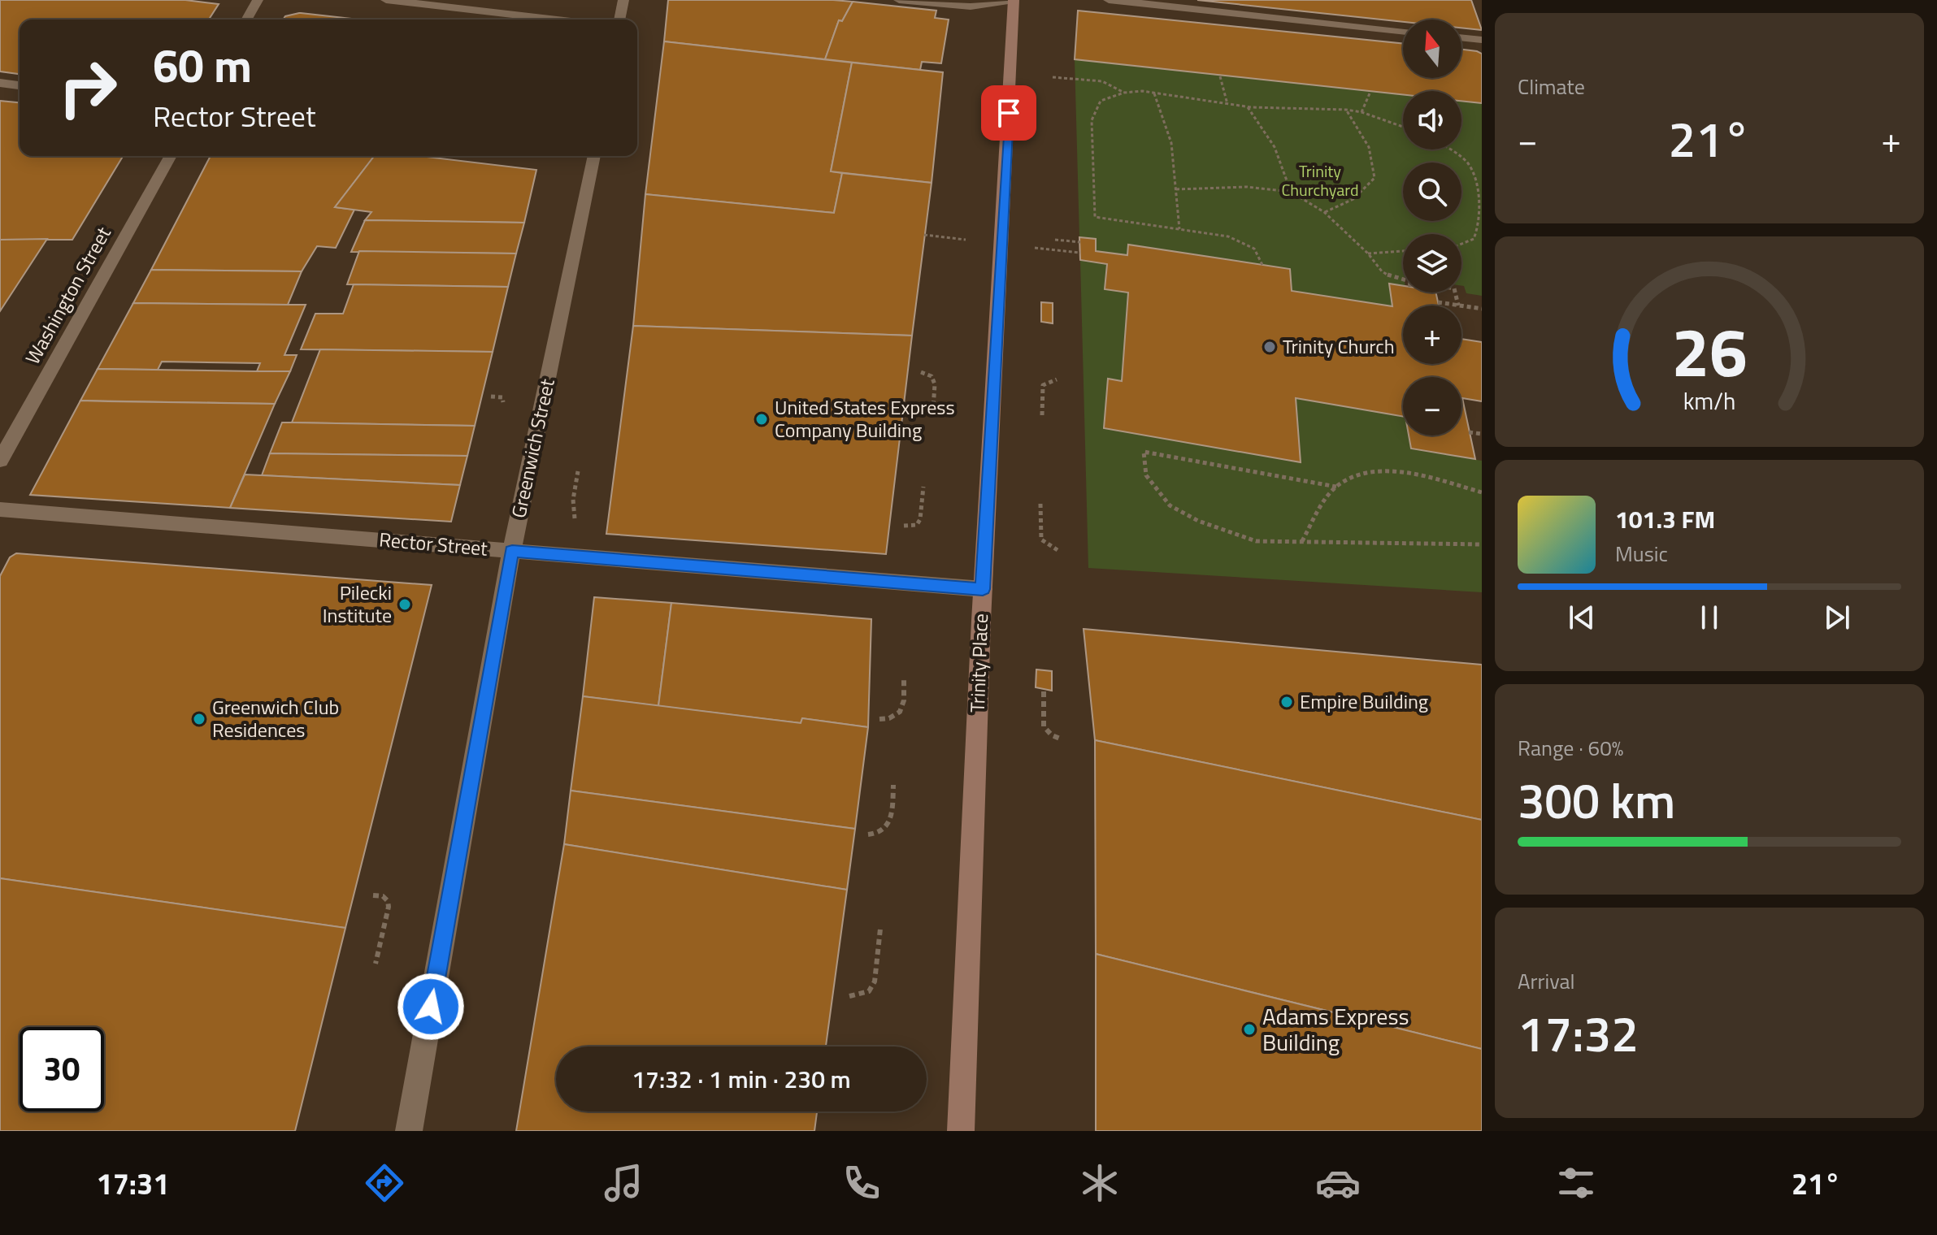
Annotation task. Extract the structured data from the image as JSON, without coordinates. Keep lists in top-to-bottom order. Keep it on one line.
{"streets":{"main road":["Trinity Place"],"street":["Washington Street","Greenwich Street","Rector Street"]},"crossings":[["Greenwich Street","Rector Street"],["Rector Street","Trinity Place"]],"parks":["Trinity Churchyard"],"places":["Trinity Church","United States Express Company Building","Pilecki Institute","Empire Building","Greenwich Club Residences","Adams Express Building"],"north":"top","page":{"tile":["Climate",["Range · 60%","300 km"],["Arrival","17:32"]],"map_buttons":["+","−"],"turn":["60 m","Rector Street"],"heat":["−","21°","+"],"song":["101.3 FM","Music"],"limit":"30","trip":"17:32 · 1 min · 230 m","tabs":["17:31","21°"],"gauge":["26","km/h"]}}
